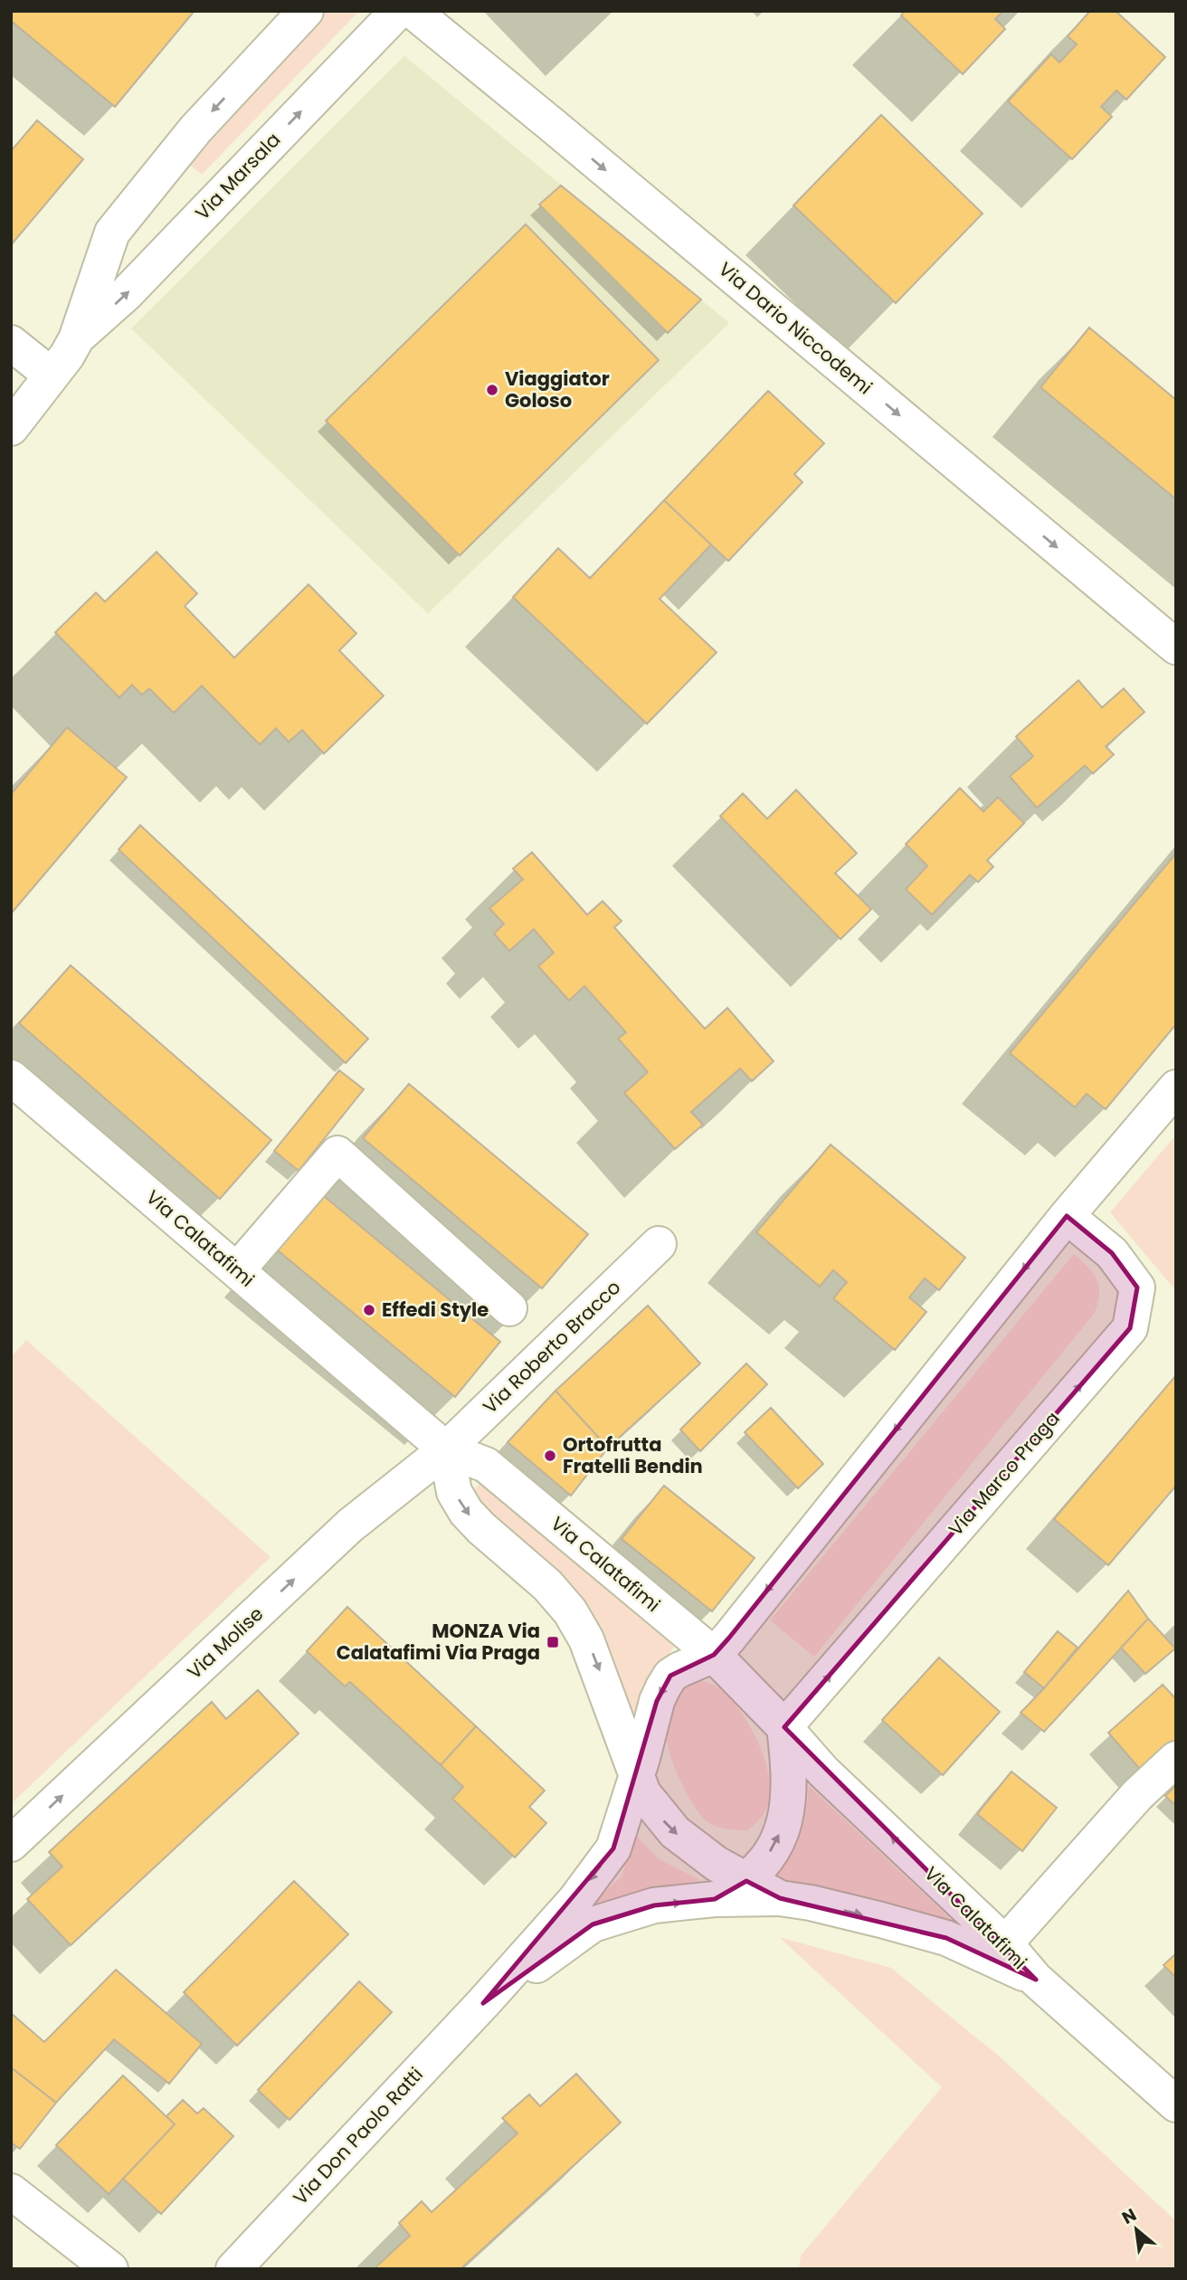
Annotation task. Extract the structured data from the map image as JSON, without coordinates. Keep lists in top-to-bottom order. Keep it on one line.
{"streets":{"street":["Via Marsala","Via Dario Niccodemi","Via Calatafimi","Via Roberto Bracco","Via Marco Praga","Via Molise","Via Don Paolo Ratti"]},"crossings":[["Via Calatafimi","Via Roberto Bracco"],["Via Calatafimi","Via Marco Praga"],["Via Calatafimi","Via Molise"],["Via Calatafimi","Via Don Paolo Ratti"],["Via Roberto Bracco","Via Molise"],["Via Marco Praga","Via Don Paolo Ratti"]],"one_way":["Via Dario Niccodemi","Via Molise"],"places":{"other":["Viaggiator Goloso","Effedi Style","Ortofrutta Fratelli Bendin"],"transit":["MONZA Via Calatafimi Via Praga"]},"north":"top left"}
